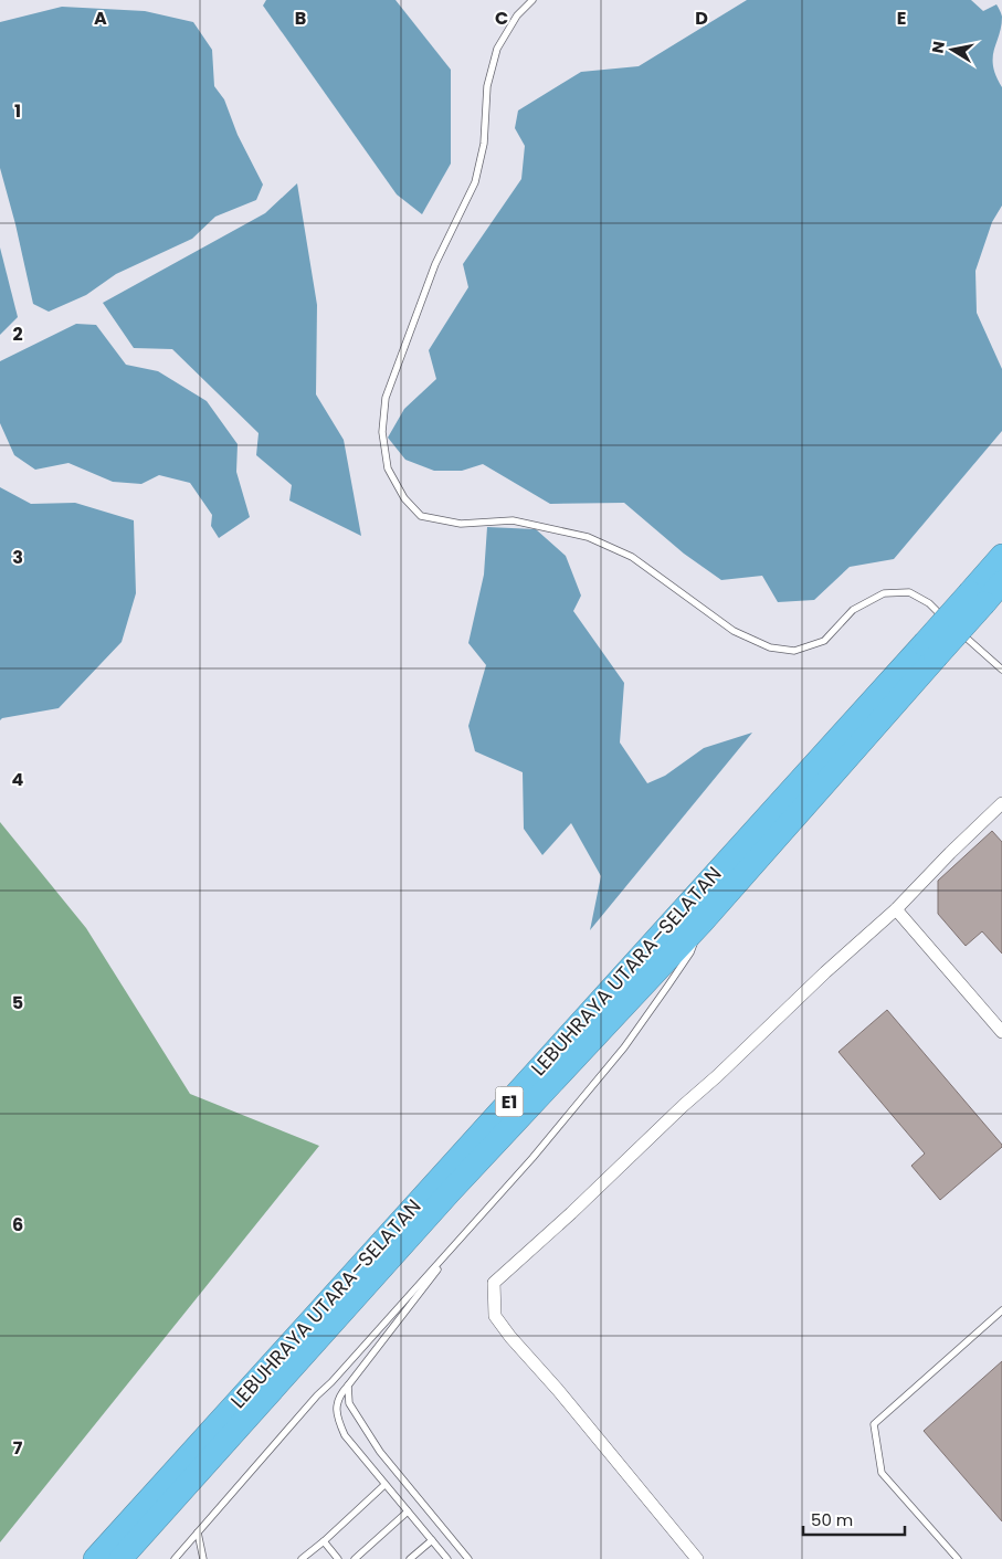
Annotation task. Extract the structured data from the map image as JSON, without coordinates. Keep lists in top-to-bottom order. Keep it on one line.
{"streets":{"highway":["LEBUHRAYA UTARA–SELATAN","E1"]},"scale_bar":"50 m","north":"left","grid":{"columns":["A","B","C","D","E"],"rows":["1","2","3","4","5","6","7"]}}
